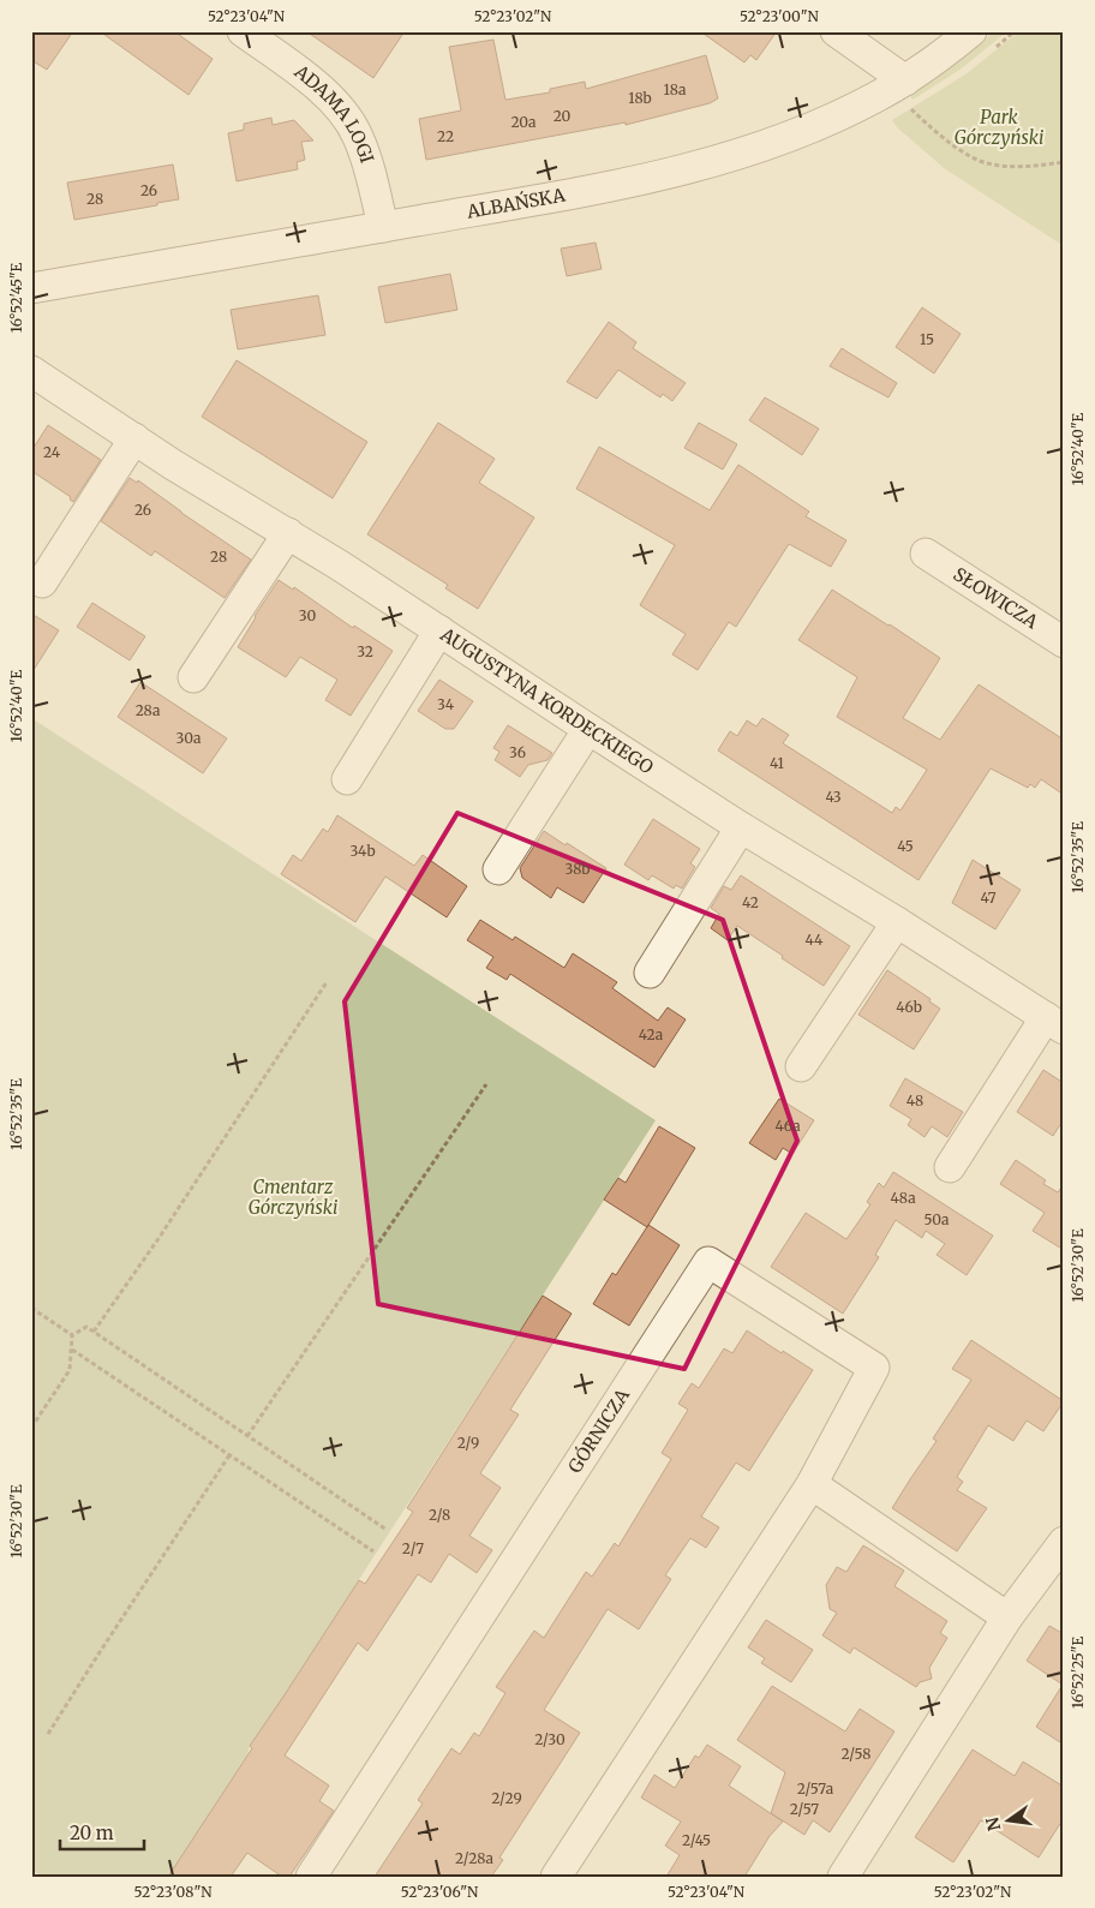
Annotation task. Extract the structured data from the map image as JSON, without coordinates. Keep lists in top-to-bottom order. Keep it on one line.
{"streets":{"street":["ADAMA LOGI","ALBAŃSKA","SŁOWICZA","AUGUSTYNA KORDECKIEGO","GÓRNICZA"]},"crossings":[["ADAMA LOGI","ALBAŃSKA"]],"parks":["Park Górczyński","Cmentarz Górczyński"],"house_numbers":["18a","18b","20","20a","22","26","28","15","24","26","28","30","32","34","28a","30a","36","41","43","45","34b","38b","47","42","44","46b","42a","48","46a","48a","50a","2/9","2/8","2/7","2/30","2/58","2/57a","2/29","2/57","2/45","2/28a"],"scale_bar":"20 m","north":"left","coordinates":["52°23'04\"N","52°23'02\"N","52°23'00\"N","16°52'45\"E","16°52'40\"E","16°52'35\"E","16°52'30\"E","16°52'25\"E","52°23'08\"N","52°23'06\"N"]}
